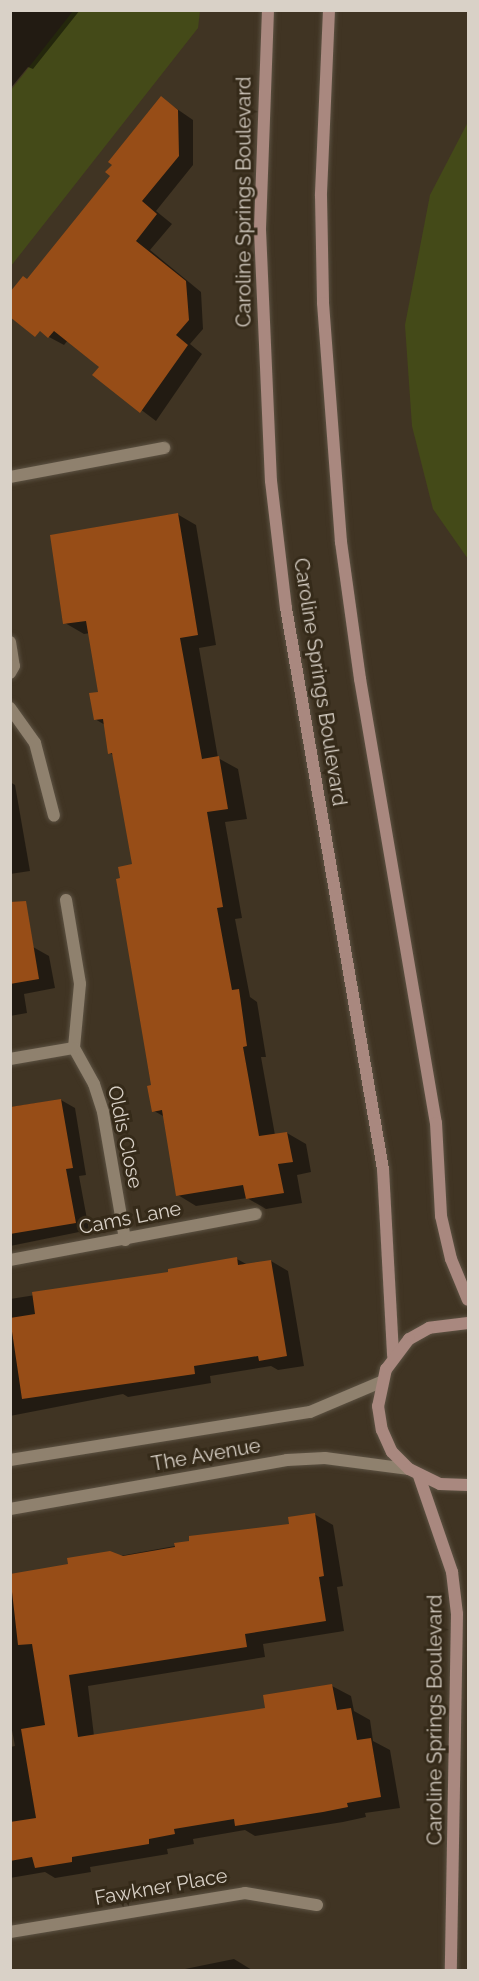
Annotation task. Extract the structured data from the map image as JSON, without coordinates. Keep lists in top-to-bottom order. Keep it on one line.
{"streets":{"main road":["Caroline Springs Boulevard"],"street":["Oldis Close","Cams Lane","The Avenue","Fawkner Place"]},"crossings":[["Caroline Springs Boulevard","The Avenue"],["Oldis Close","Cams Lane"]]}
